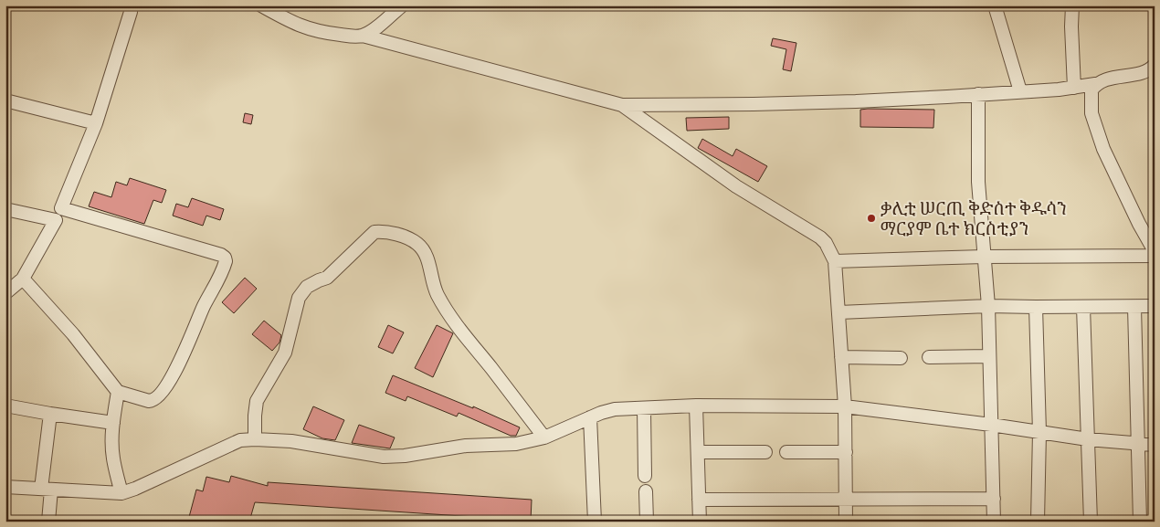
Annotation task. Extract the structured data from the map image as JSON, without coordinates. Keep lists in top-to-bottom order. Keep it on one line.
{"places":["ቃሊቲ ሠርጢ ቅድስተ ቅዱሳን ማርያም ቤተ ክርስቲያን"]}
